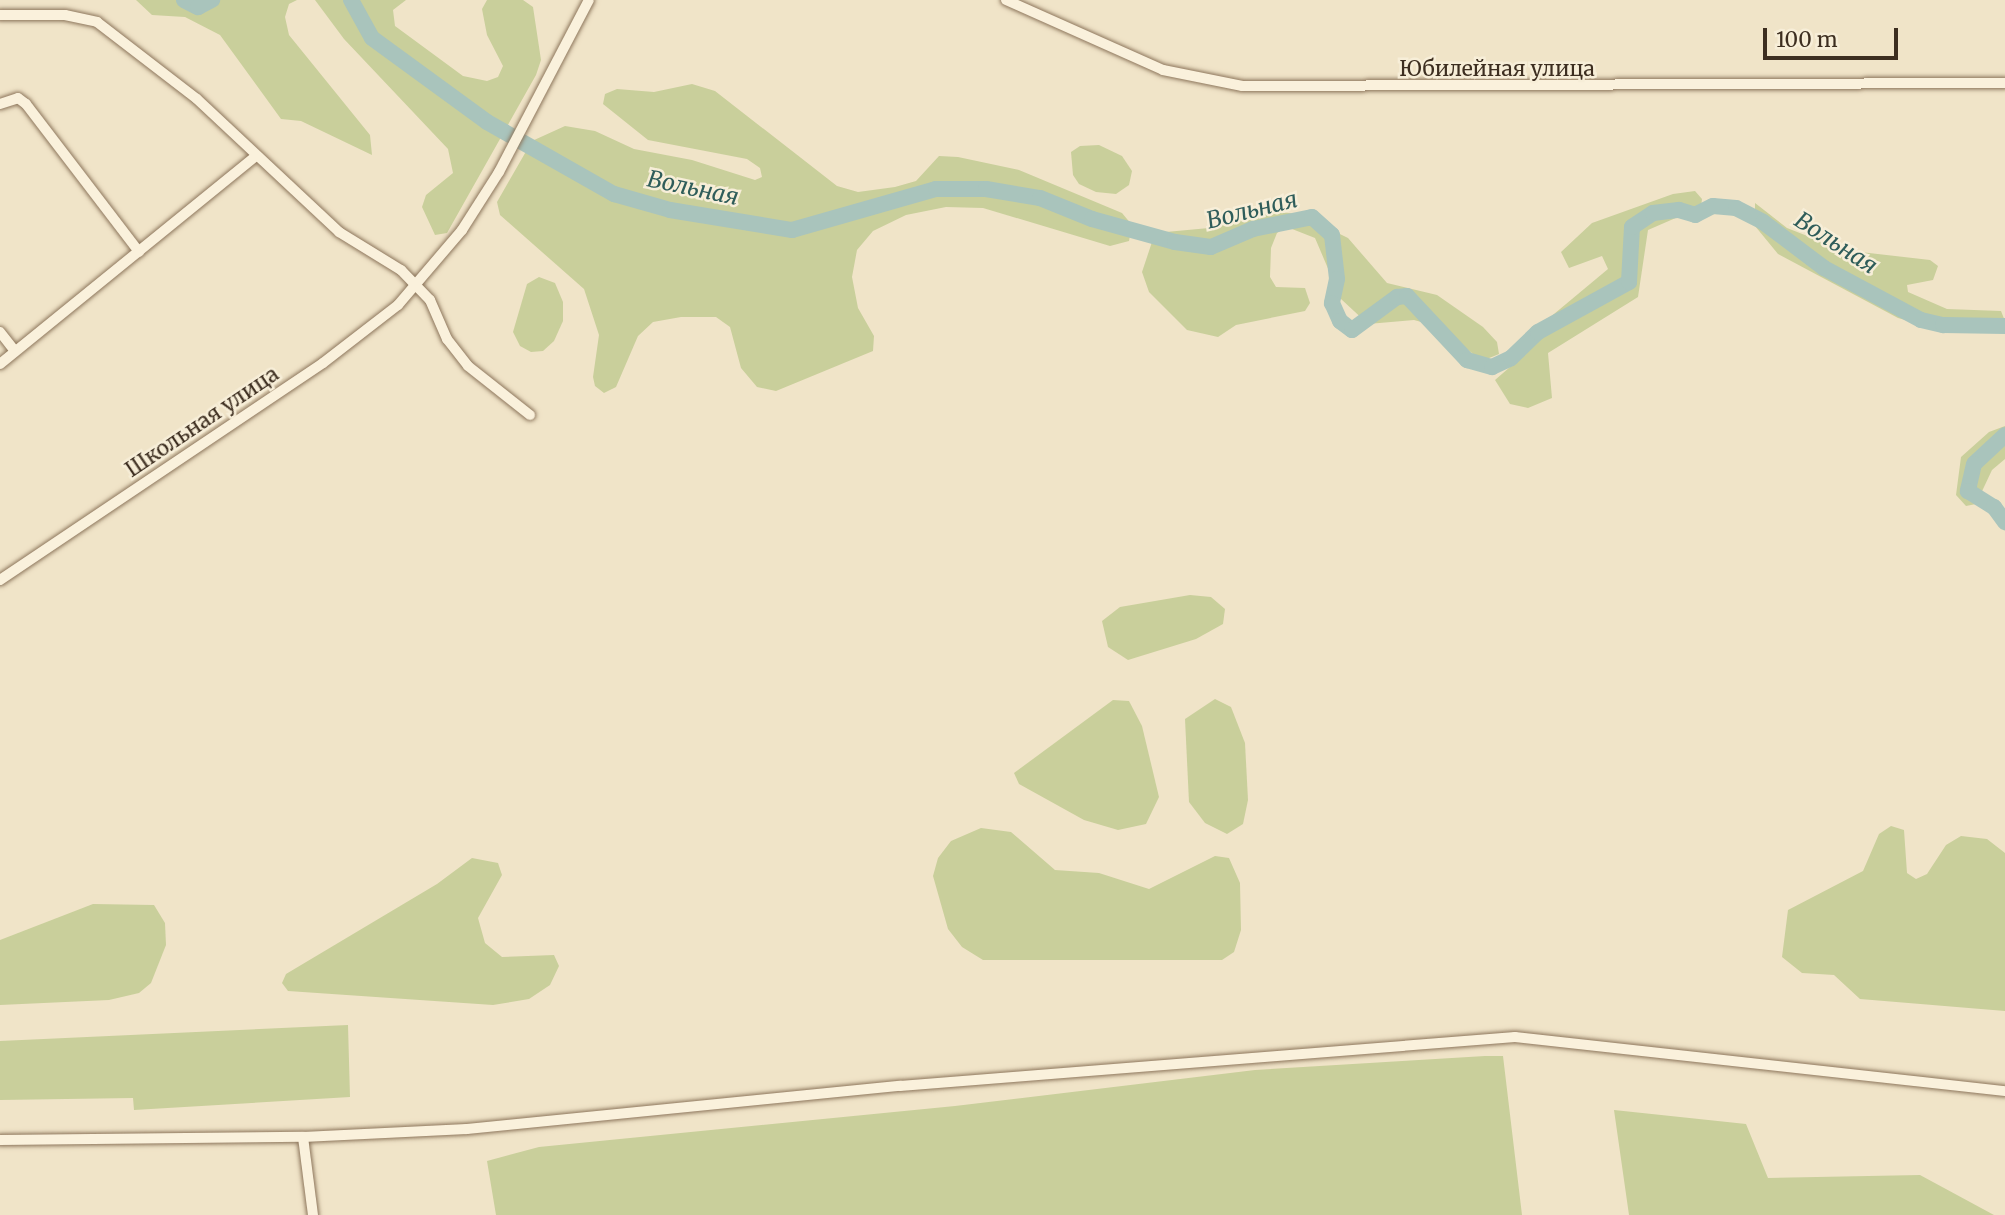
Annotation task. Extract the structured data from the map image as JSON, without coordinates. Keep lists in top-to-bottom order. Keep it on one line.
{"streets":{"street":["Юбилейная улица","Школьная улица"]},"water":["Вольная"],"scale_bar":"100 m"}
